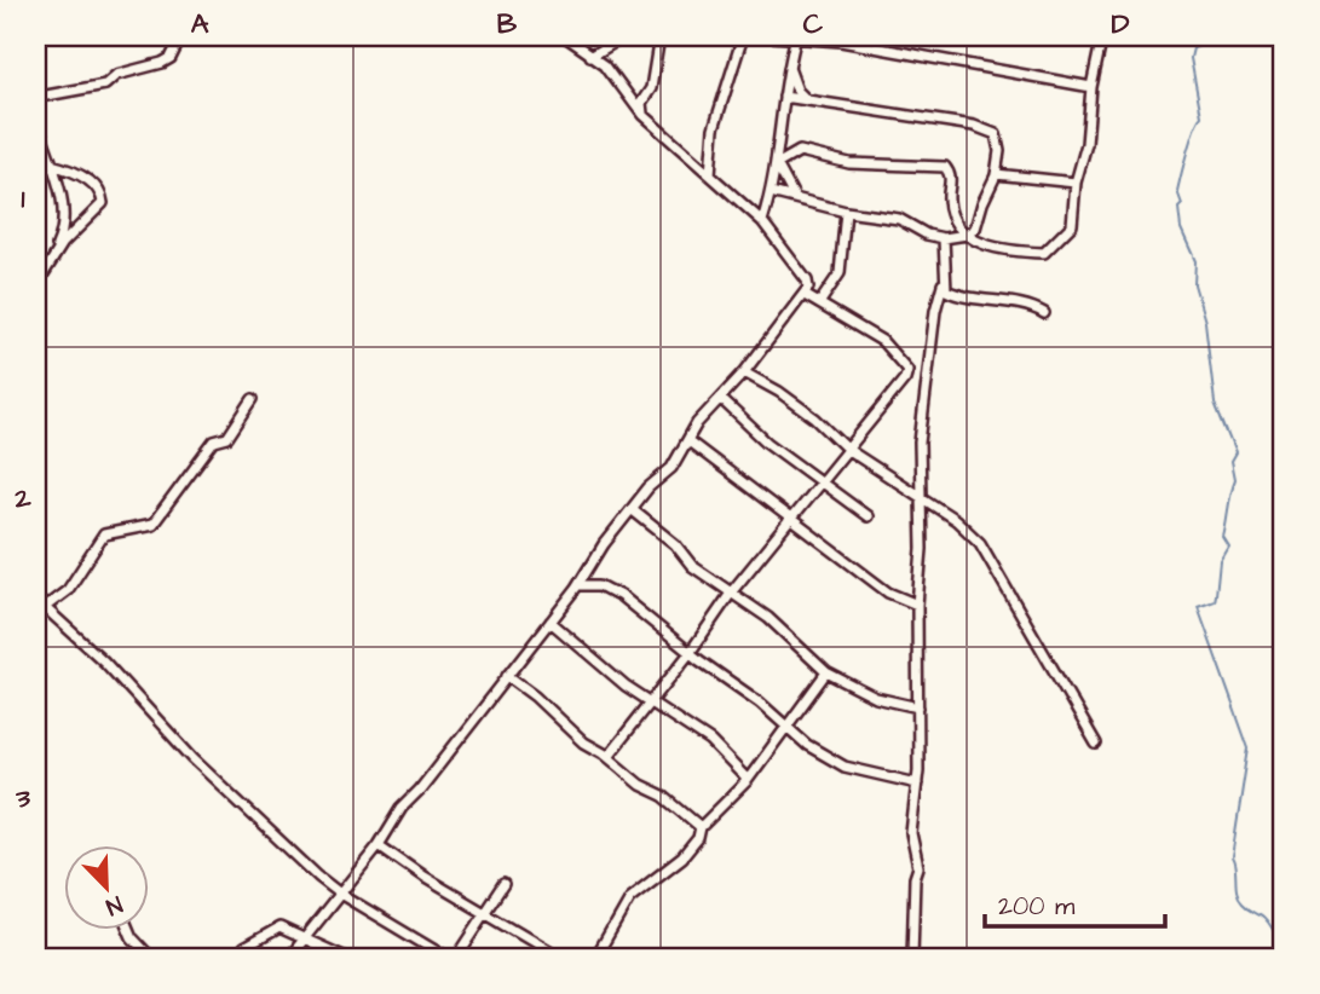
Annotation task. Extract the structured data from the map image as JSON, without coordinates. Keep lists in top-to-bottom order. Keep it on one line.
{"scale_bar":"200 m","north":"bottom right","grid":{"columns":["A","B","C","D"],"rows":["1","2","3"]}}
